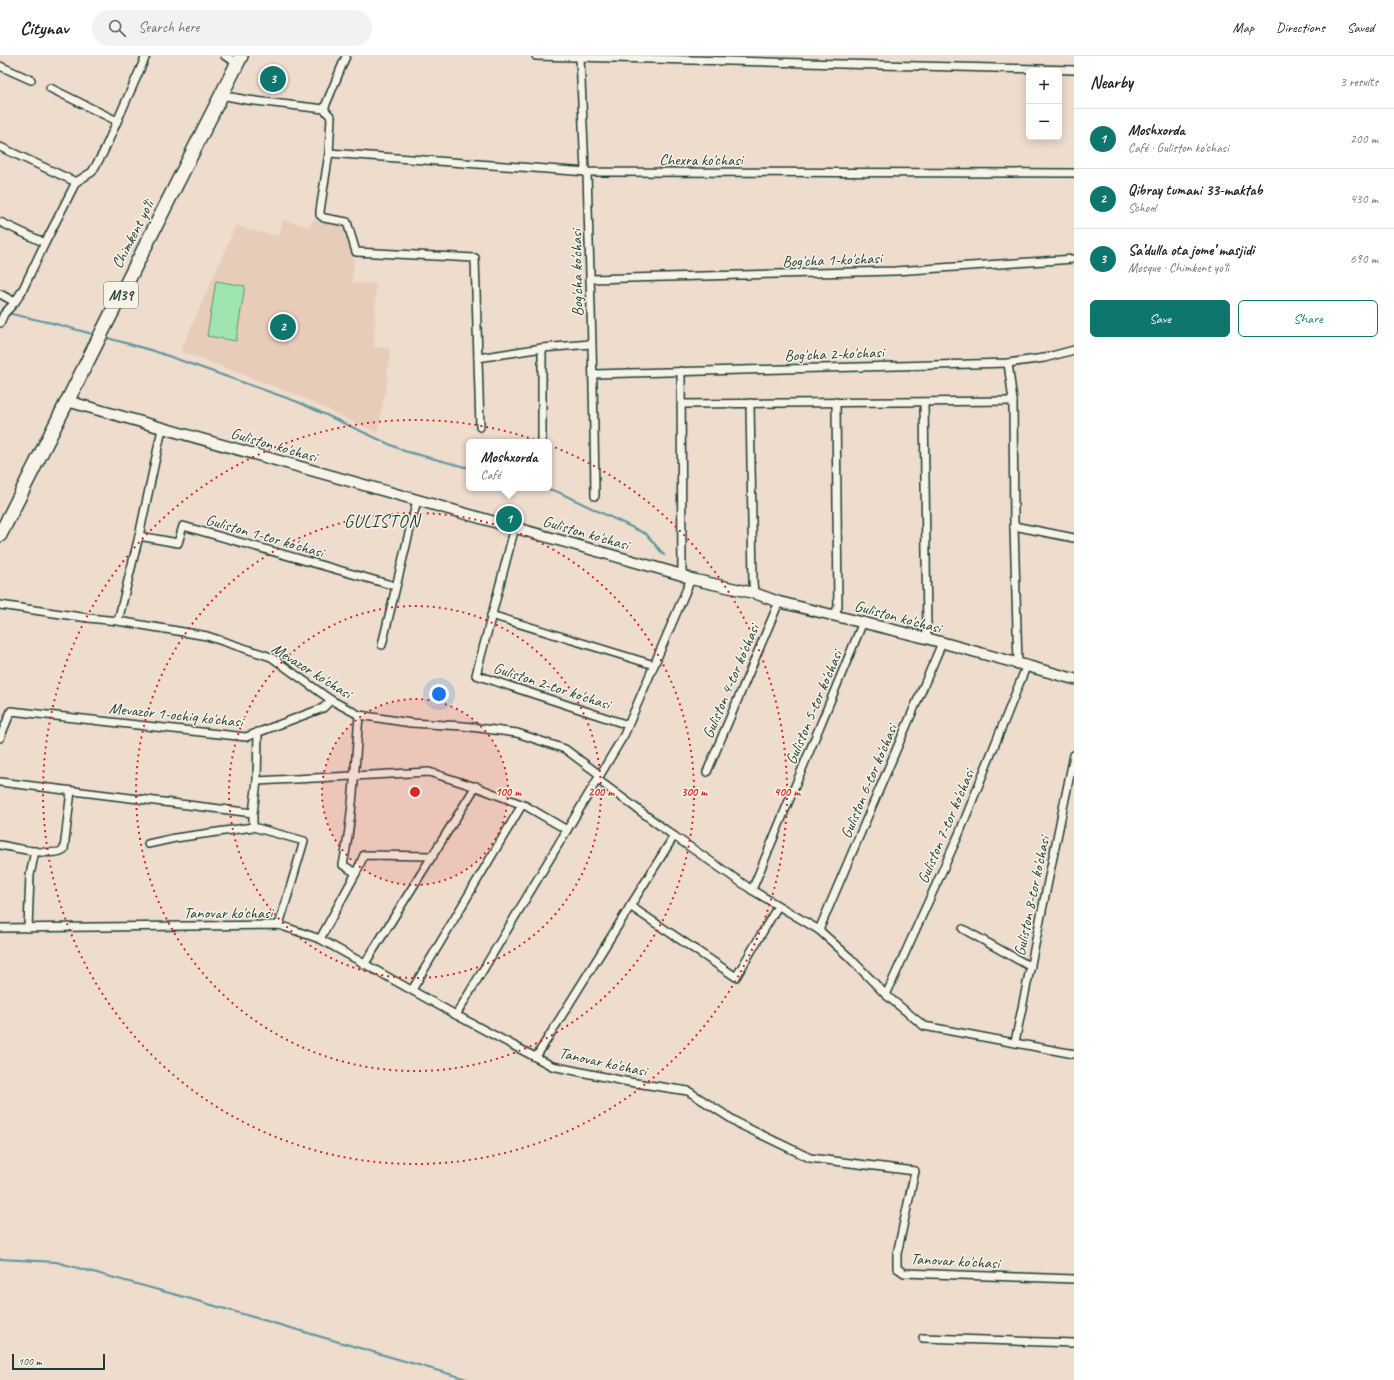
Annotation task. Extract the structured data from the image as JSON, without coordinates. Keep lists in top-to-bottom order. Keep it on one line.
{"streets":{"highway":["Chimkent yo‘li","M39"],"main road":["Guliston ko'chasi"],"street":["Chexra ko'chasi","Bog'cha 1-ko'chasi","Bog'cha ko'chasi","Bog'cha 2-ko'chasi","Guliston 1-tor ko'chasi","Mevazor ko'chasi","Guliston 4-tor ko'chasi","Guliston 2-tor ko'chasi","Guliston 5-tor ko'chasi","Mevazor 1-ochiq ko'chasi","Guliston 6-tor ko'chasi","Guliston 7-tor ko'chasi","Guliston 8-tor ko'chasi","Tanovar ko'chasi"]},"crossings":[["Chexra ko'chasi","Bog'cha ko'chasi"],["Chimkent yo‘li","Guliston ko'chasi"],["Bog'cha 1-ko'chasi","Bog'cha ko'chasi"],["Bog'cha ko'chasi","Bog'cha 2-ko'chasi"],["Guliston ko'chasi","Guliston 4-tor ko'chasi"],["Guliston ko'chasi","Guliston 2-tor ko'chasi"],["Guliston ko'chasi","Guliston 5-tor ko'chasi"],["Guliston ko'chasi","Guliston 6-tor ko'chasi"],["Guliston ko'chasi","Guliston 7-tor ko'chasi"],["Mevazor ko'chasi","Guliston 5-tor ko'chasi"],["Mevazor ko'chasi","Mevazor 1-ochiq ko'chasi"],["Mevazor ko'chasi","Guliston 6-tor ko'chasi"],["Mevazor ko'chasi","Guliston 7-tor ko'chasi"],["Mevazor ko'chasi","Guliston 8-tor ko'chasi"]],"districts":["GULISTON"],"scale_bar":"100 m","page":{"header":"Citynav","search":"Search here","nav":["Map","Directions","Saved"],"heading":["Nearby","3 results"],"pins":["3","2","1"],"map_buttons":["+","−"],"list":[{"mark":"1","name":"Moshxorda","note":"Café · Guliston ko'chasi","value":"200 m"},{"mark":"2","name":"Qibray tumani 33-maktab","note":"School","value":"430 m"},{"mark":"3","name":"Sa’dulla ota jome’ masjidi","note":"Mosque · Chimkent yo‘li","value":"690 m"}],"buttons":["Save","Share"],"popup":["Moshxorda","Café"],"scale":"100 m"},"rings":["100 m","200 m","300 m","400 m"]}
